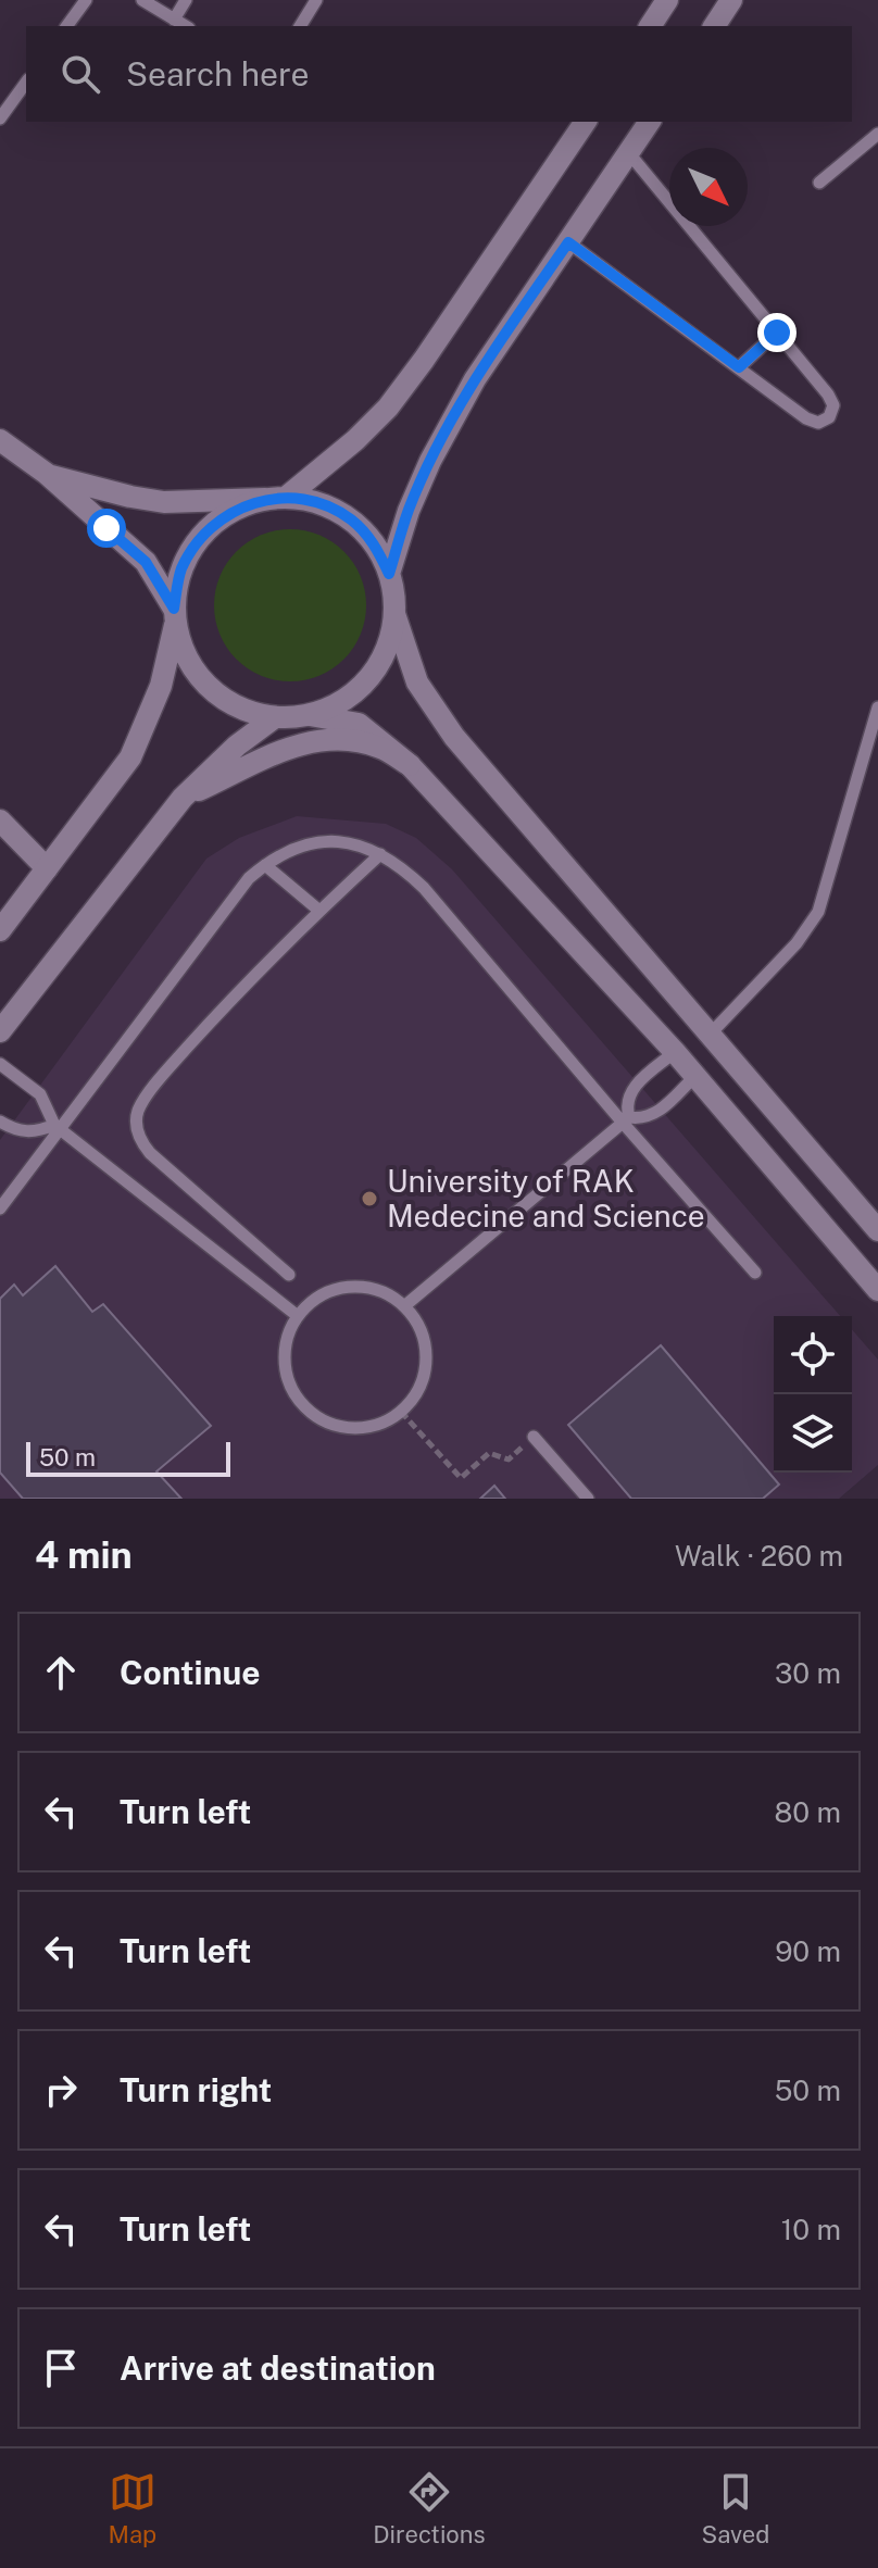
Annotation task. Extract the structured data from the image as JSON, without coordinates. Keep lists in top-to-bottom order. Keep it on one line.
{"places":["University of RAK Medecine and Science"],"scale_bar":"50 m","north":"bottom right","page":{"search":"Search here","scale":"50 m","heading":["4 min","Walk · 260 m"],"list":[["Continue","30 m"],["Turn left","80 m"],["Turn left","90 m"],["Turn right","50 m"],["Turn left","10 m"],"Arrive at destination"],"nav":["Map","Directions","Saved"]}}
